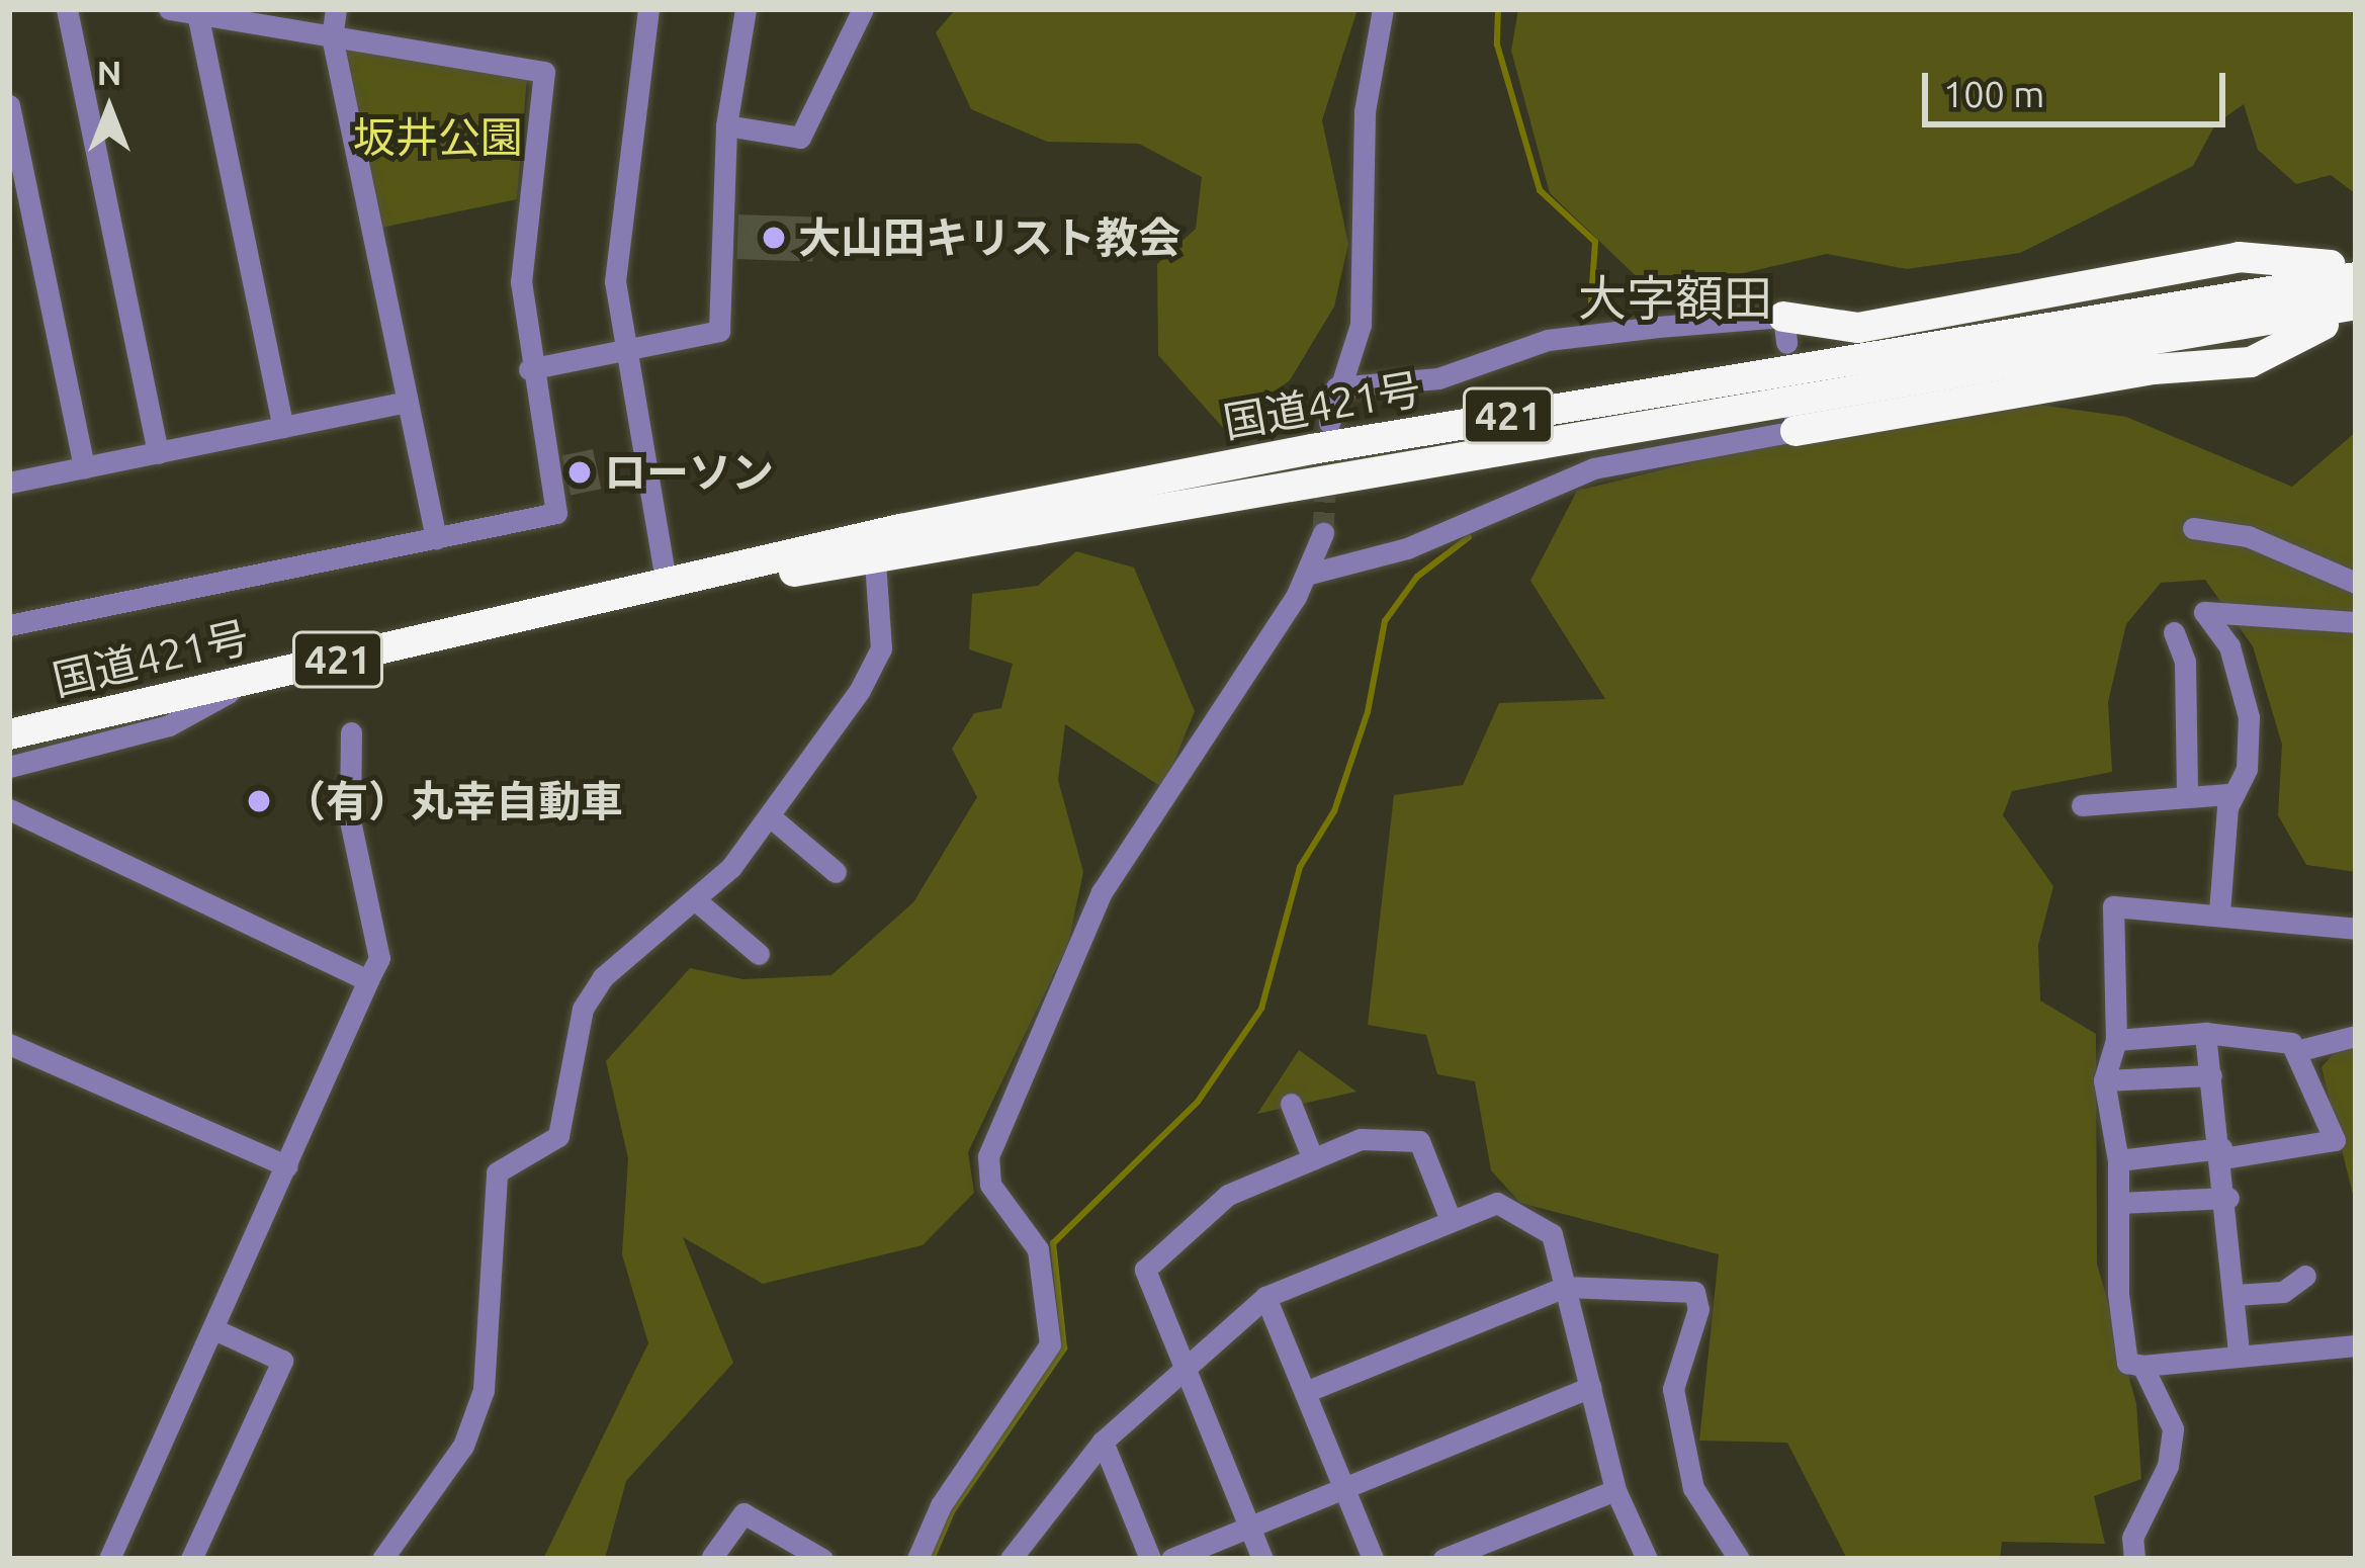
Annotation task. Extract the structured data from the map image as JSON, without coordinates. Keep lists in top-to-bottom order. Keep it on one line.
{"streets":{"highway":["国道421号","421"]},"districts":["大字額田"],"parks":["坂井公園"],"places":["大山田キリスト教会","ローソン","（有）丸幸自動車"],"scale_bar":"100 m","north":"top"}
